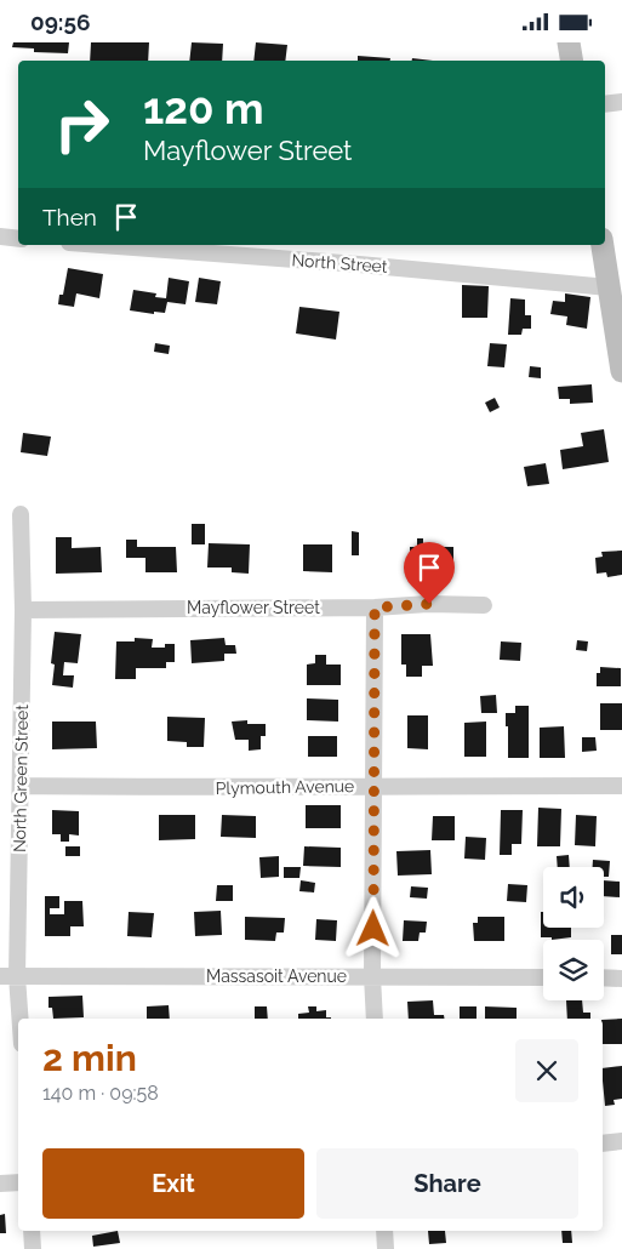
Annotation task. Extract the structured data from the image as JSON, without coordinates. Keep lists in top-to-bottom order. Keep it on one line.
{"streets":{"street":["North Street","Mayflower Street","North Green Street","Plymouth Avenue","Massasoit Avenue"]},"crossings":[["Mayflower Street","North Green Street"],["North Green Street","Plymouth Avenue"],["North Green Street","Massasoit Avenue"]],"page":{"status":"09:56","turn":["120 m","Mayflower Street"],"then":"Then","heading":["2 min","140 m · 09:58"],"buttons":["Exit","Share"]}}
